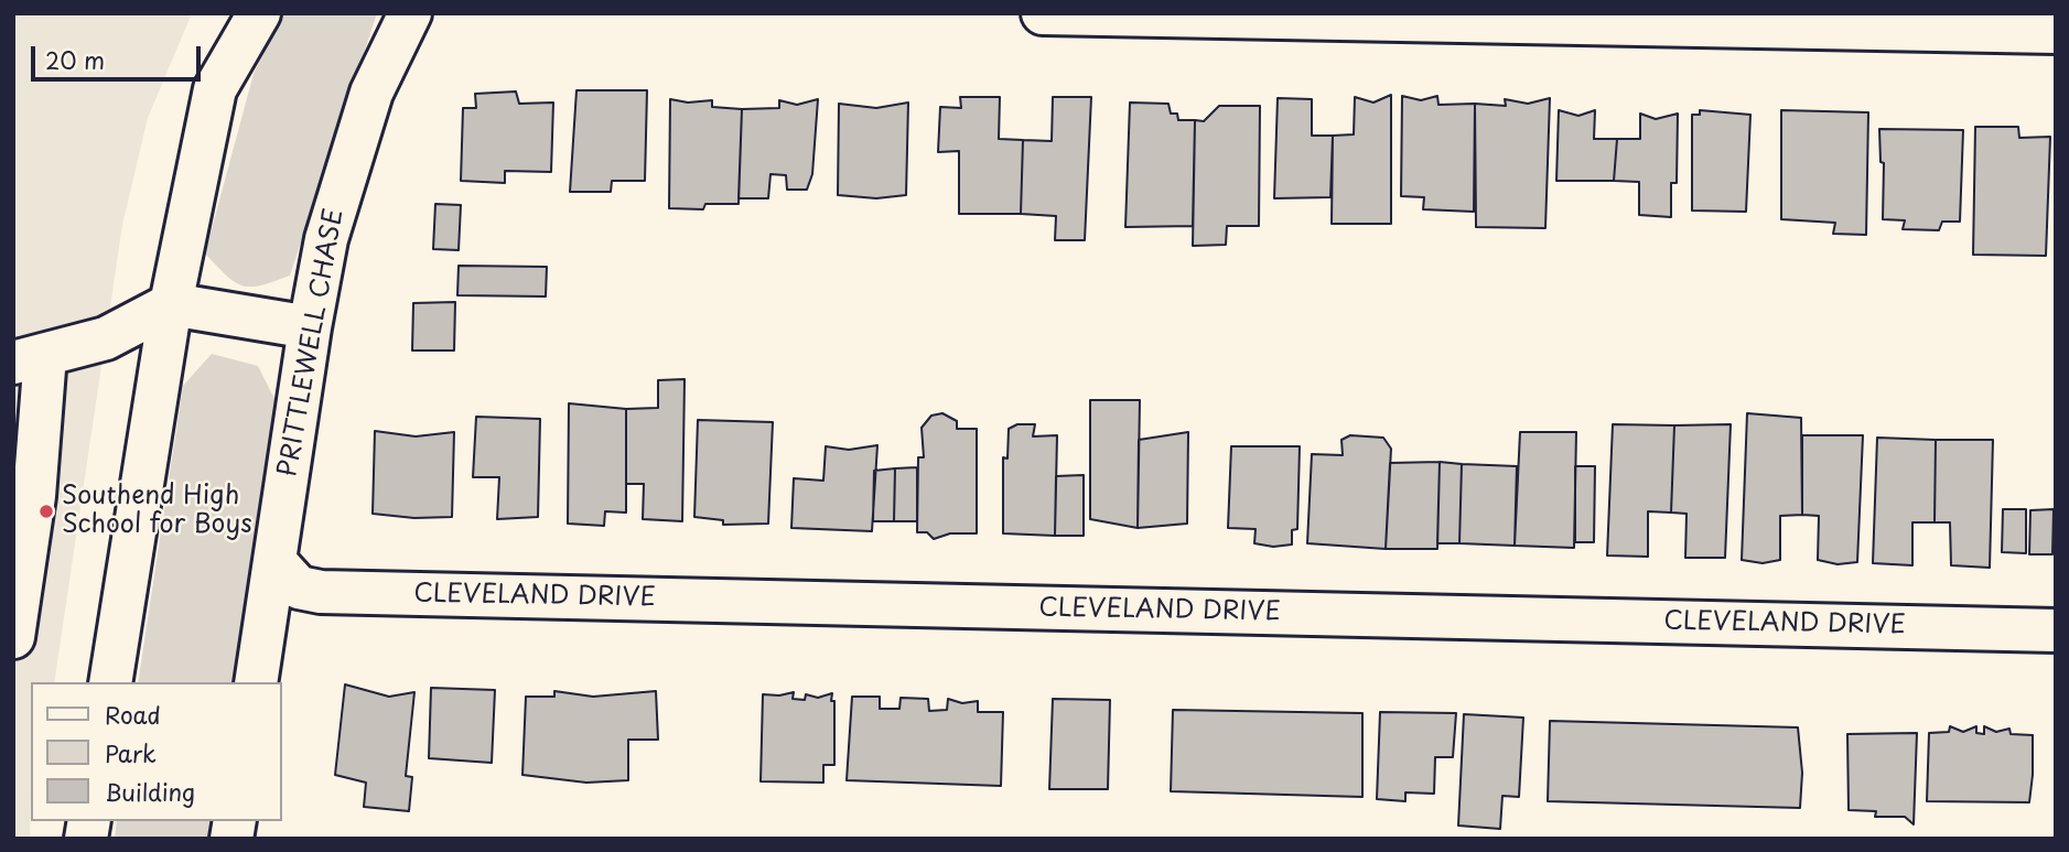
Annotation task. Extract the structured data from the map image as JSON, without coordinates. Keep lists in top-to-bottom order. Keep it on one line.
{"streets":{"street":["PRITTLEWELL CHASE","CLEVELAND DRIVE"]},"crossings":[["PRITTLEWELL CHASE","CLEVELAND DRIVE"]],"places":["Southend High School for Boys"],"legend":["Road","Park","Building"],"scale_bar":"20 m"}
